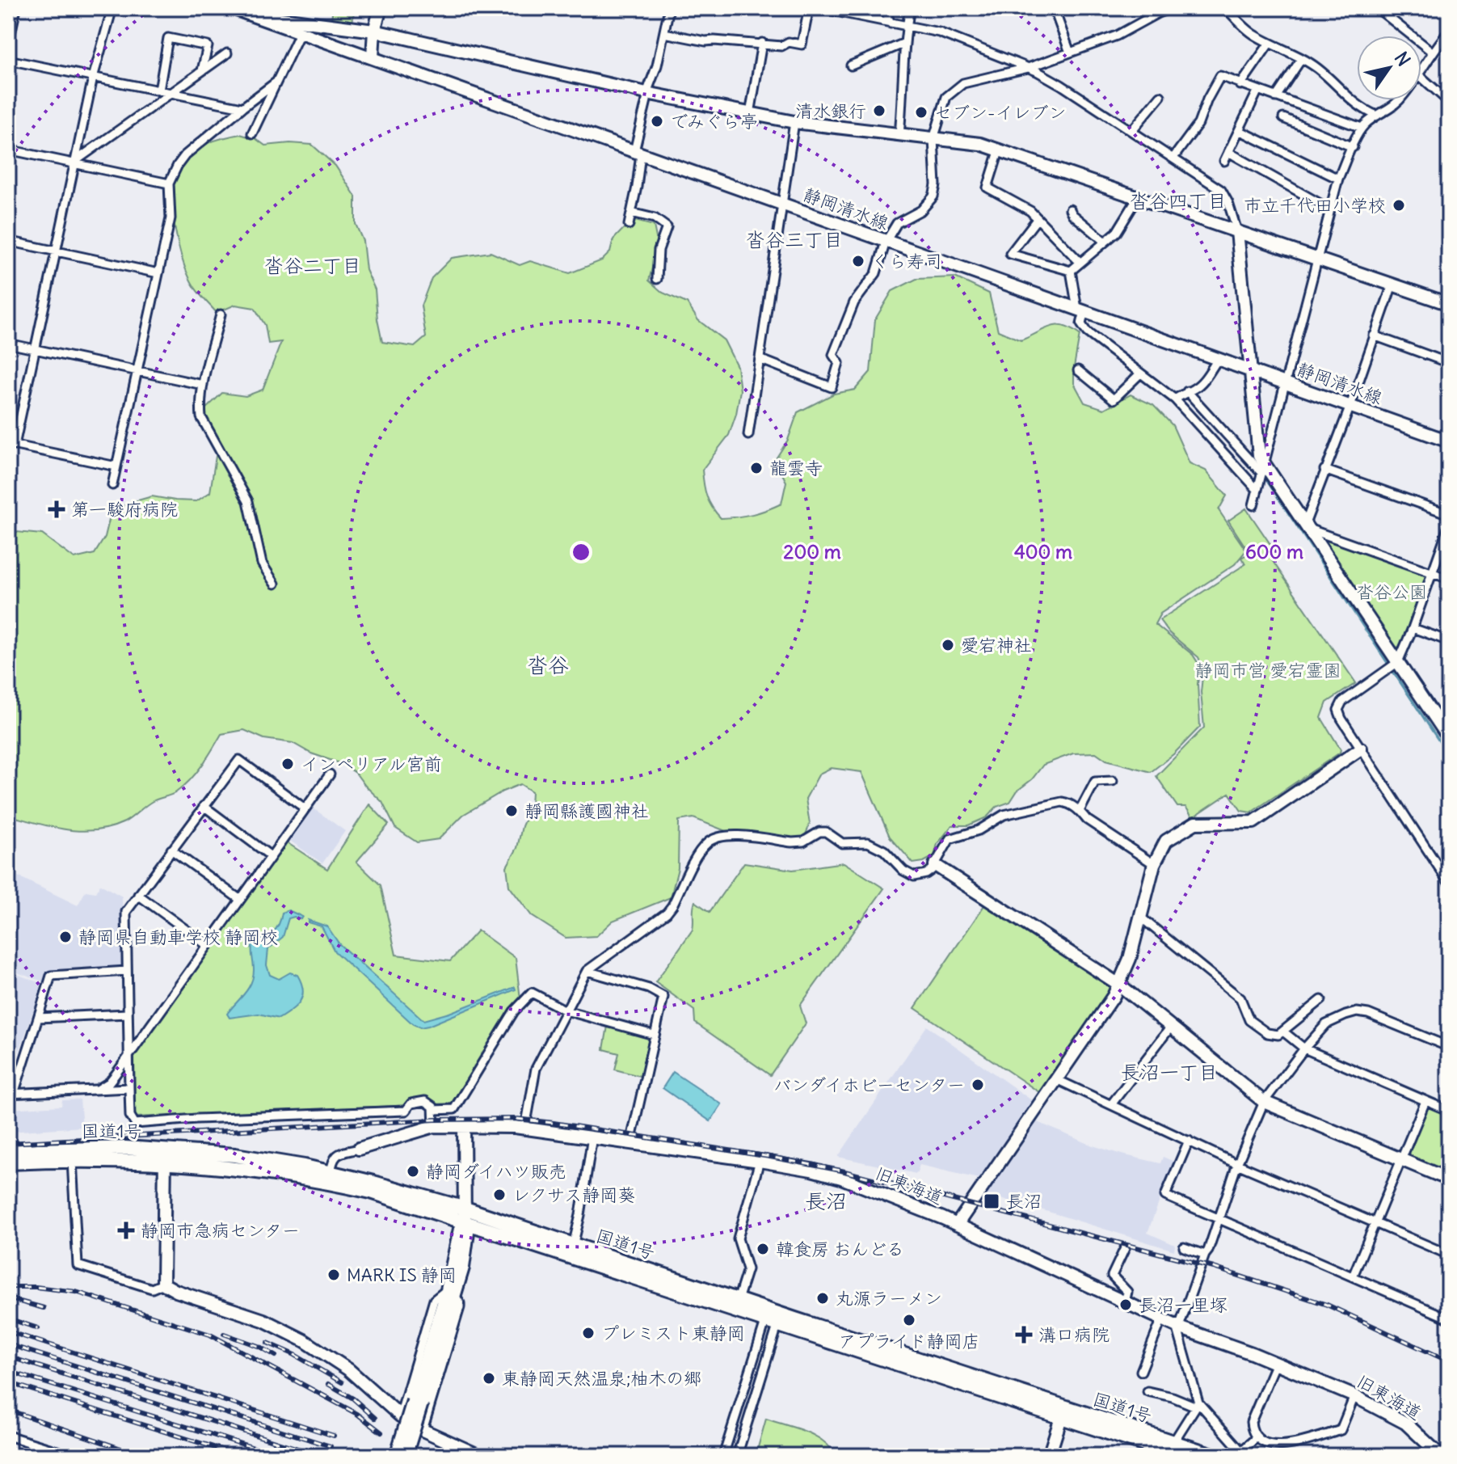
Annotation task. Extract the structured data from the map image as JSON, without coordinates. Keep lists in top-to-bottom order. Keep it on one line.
{"streets":{"highway":["国道1号"],"street":["静岡清水線","旧東海道"]},"crossings":[["国道1号","旧東海道"]],"districts":["沓谷四丁目","沓谷三丁目","沓谷二丁目","沓谷","長沼一丁目","長沼"],"parks":["沓谷公園","静岡市営 愛宕霊園"],"places":{"other":["清水銀行","セブン-イレブン","でみぐら亭","市立千代田小学校","くら寿司","龍雲寺","愛宕神社","インペリアル宮前","靜岡縣護國神社","静岡県自動車学校 静岡校","バンダイホビーセンター","静岡ダイハツ販売","レクサス静岡葵","韓食房 おんどる","MARK IS 静岡","丸源ラーメン","長沼一里塚","アプライド静岡店","プレミスト東静岡","東静岡天然温泉;柚木の郷"],"health":["第一駿府病院","静岡市急病センター","溝口病院"],"transit":["長沼"]},"north":"top right","rings":["200 m","400 m","600 m"]}
